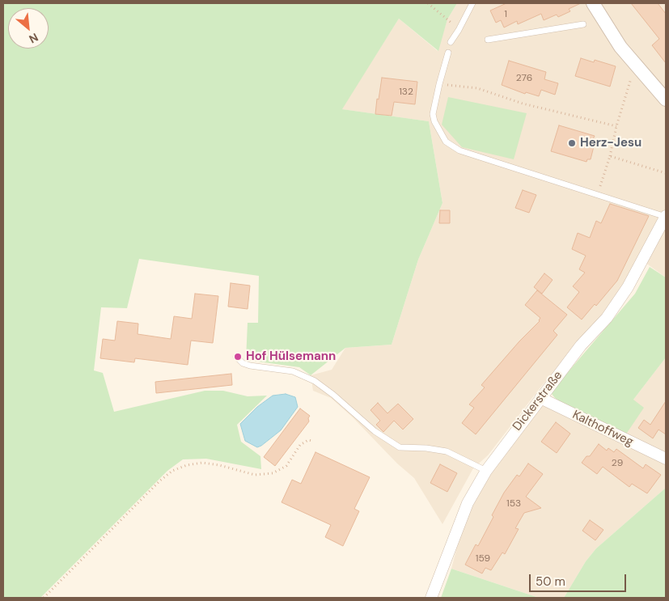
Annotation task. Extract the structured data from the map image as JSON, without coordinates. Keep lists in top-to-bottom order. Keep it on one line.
{"streets":{"street":["Dickerstraße","Kalthoffweg"]},"crossings":[["Dickerstraße","Kalthoffweg"]],"places":["Herz-Jesu","Hof Hülsemann"],"house_numbers":["1","276","132","29","153","159"],"scale_bar":"50 m","north":"bottom right"}
